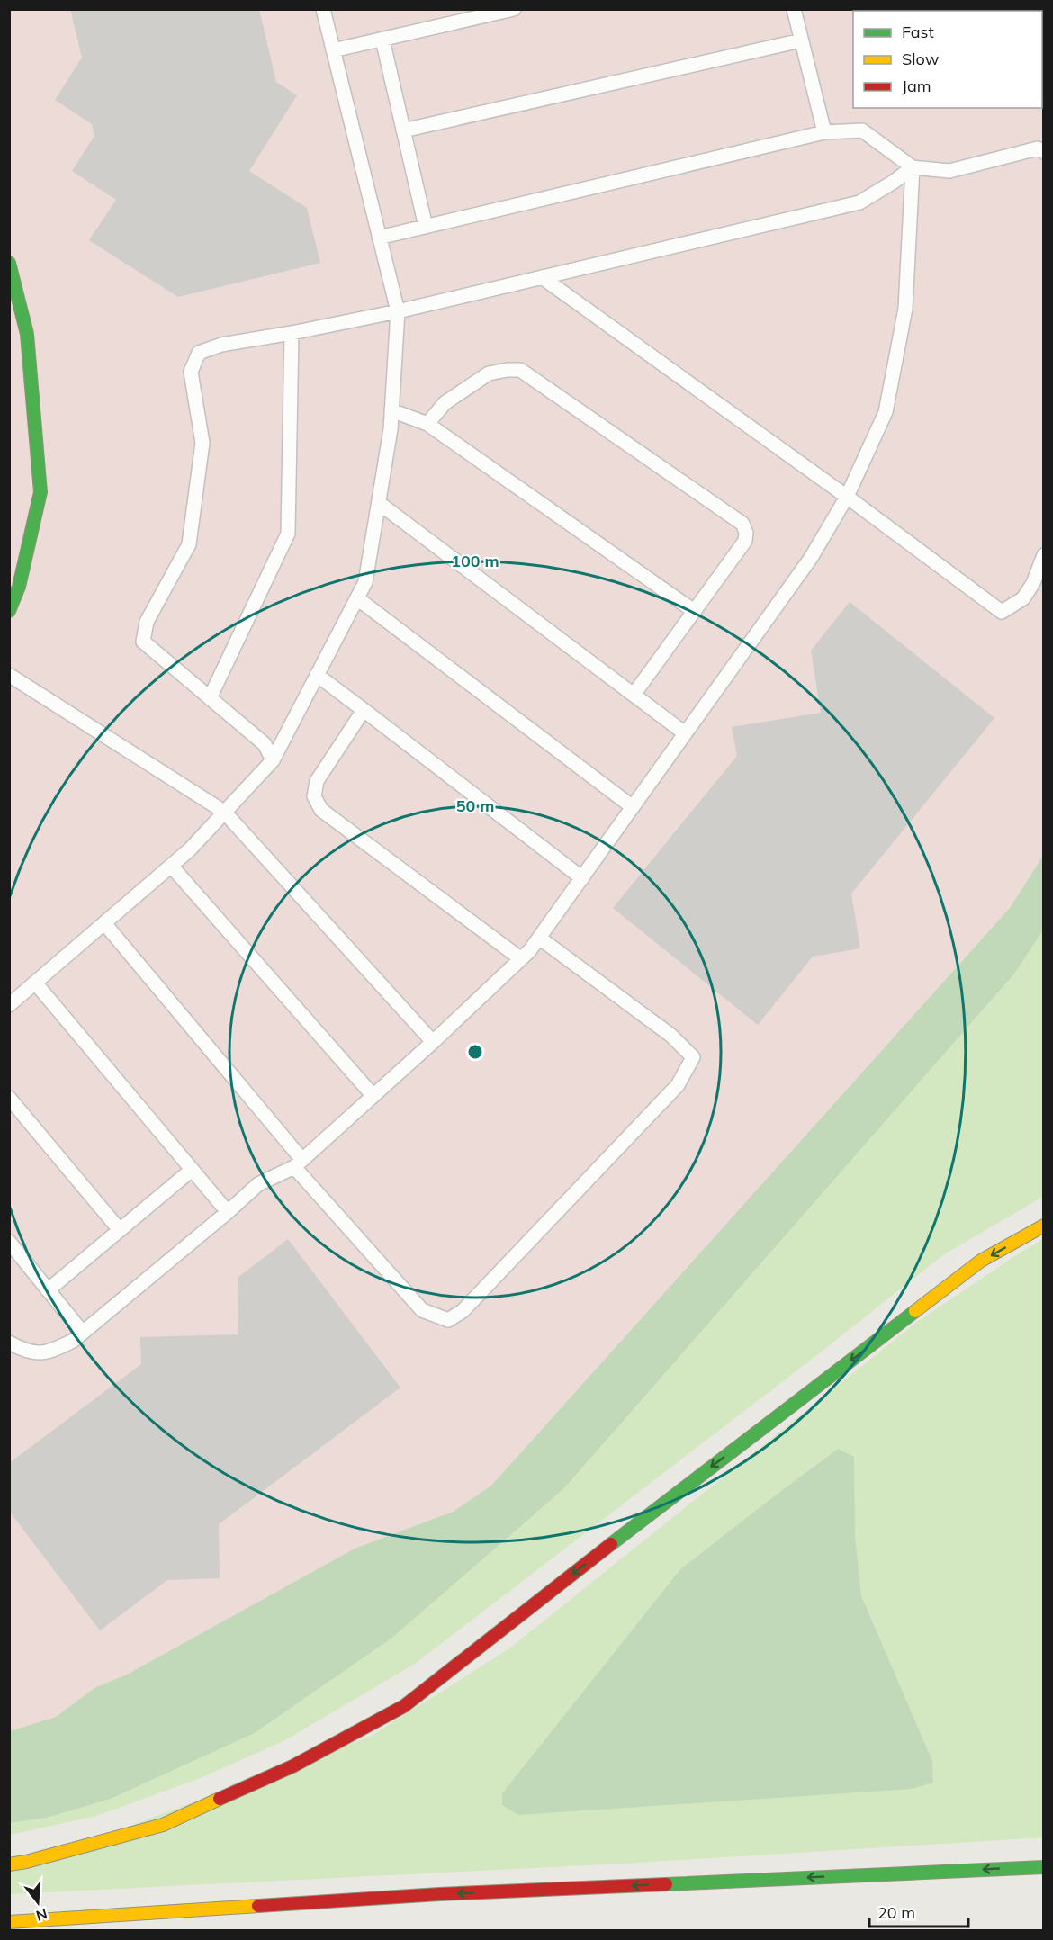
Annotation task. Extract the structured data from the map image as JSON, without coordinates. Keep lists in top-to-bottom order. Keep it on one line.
{"legend":["Fast","Slow","Jam"],"scale_bar":"20 m","north":"bottom","rings":["100 m","50 m"]}
